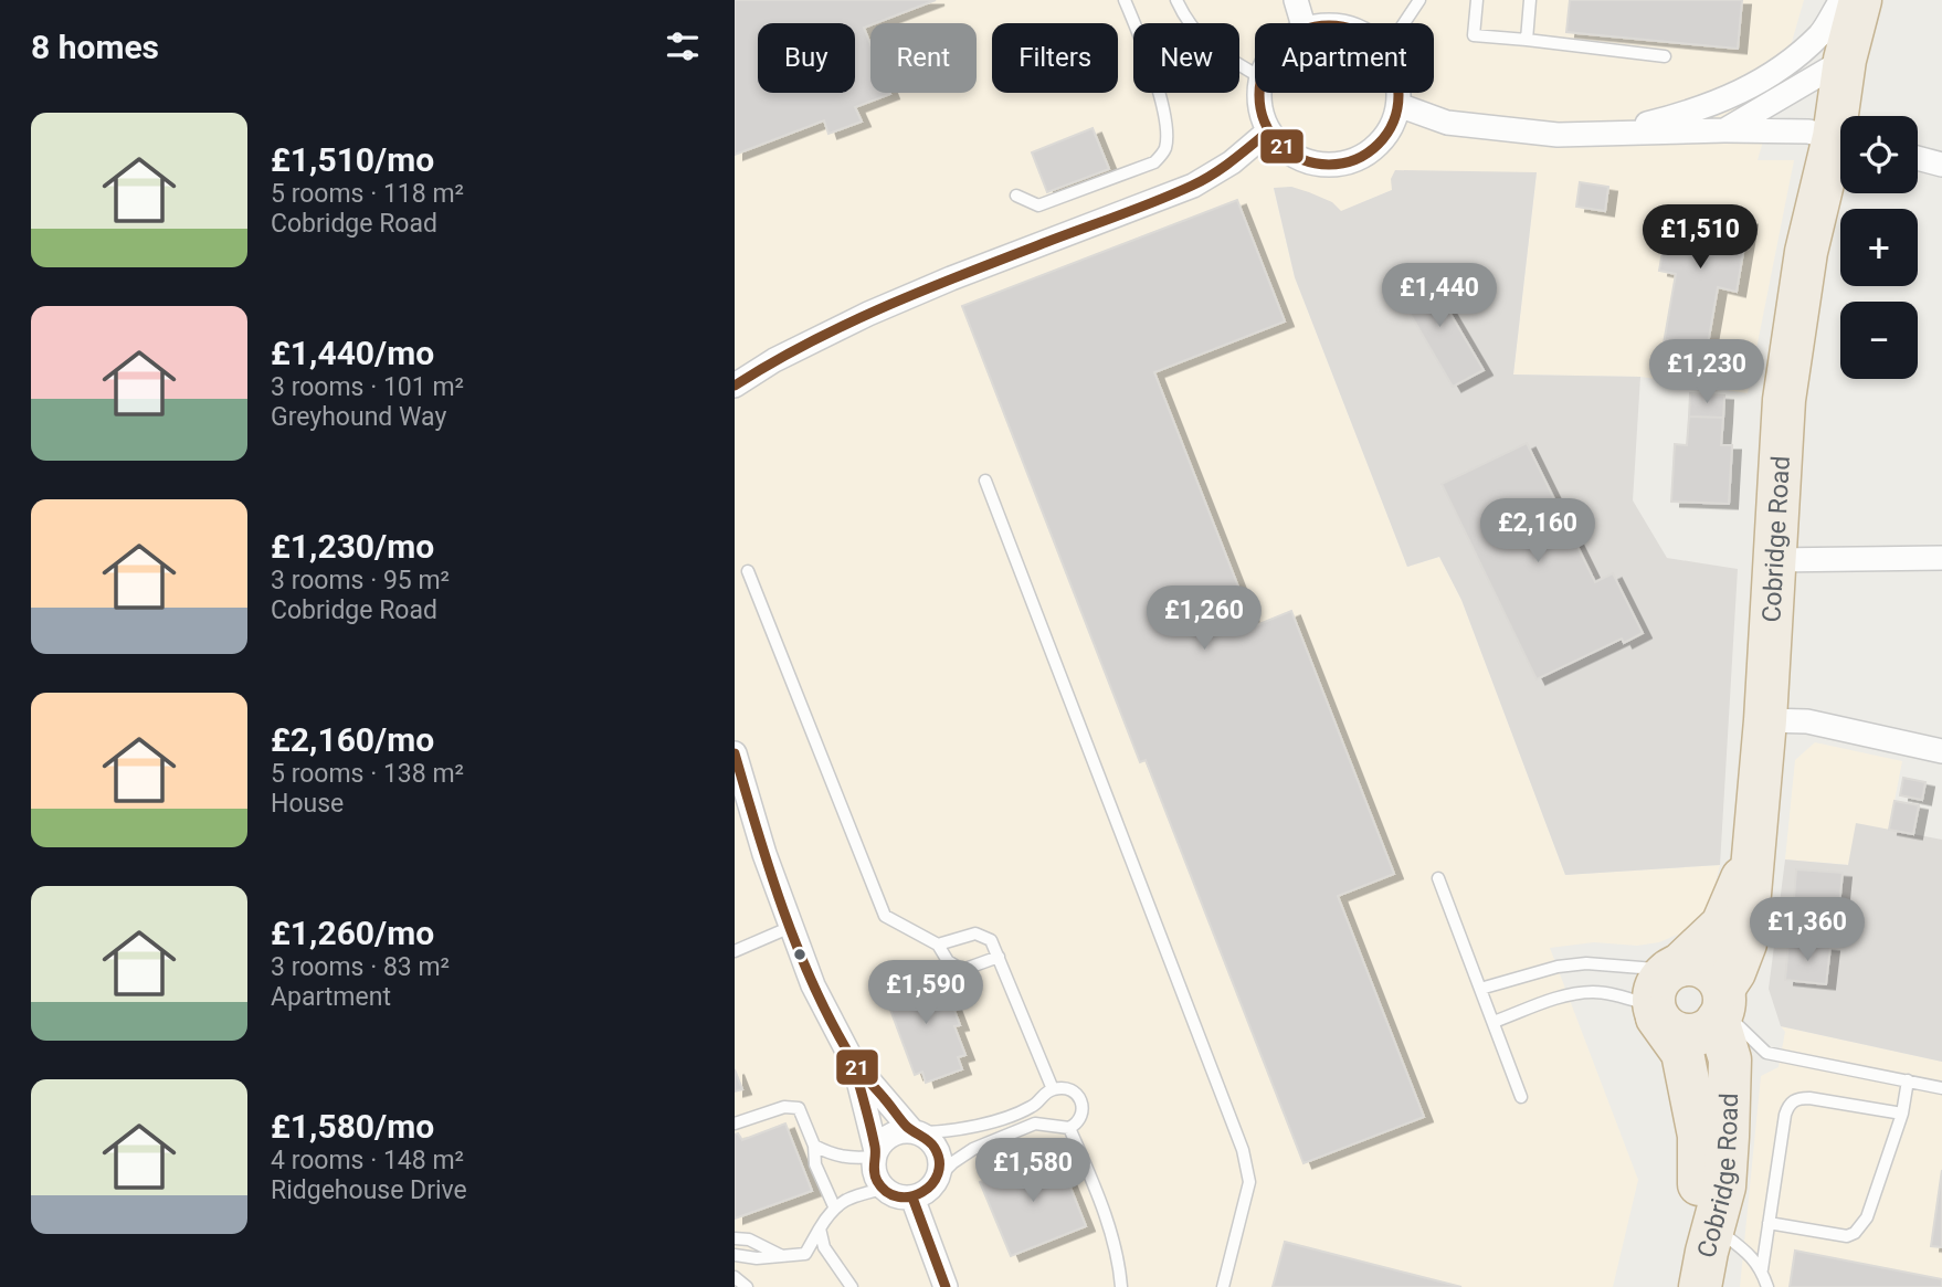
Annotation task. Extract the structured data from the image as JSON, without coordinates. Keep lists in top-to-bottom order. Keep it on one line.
{"streets":{"highway":["Cobridge Road"]},"lines":["transit line 21"],"page":{"heading":"8 homes","chip":["Buy","Rent","Filters","New","Apartment"],"list":[{"name":"£1,510/mo","note":"5 rooms · 118 m² · Cobridge Road"},{"name":"£1,440/mo","note":"3 rooms · 101 m² · Greyhound Way"},{"name":"£1,230/mo","note":"3 rooms · 95 m² · Cobridge Road"},{"name":"£2,160/mo","note":"5 rooms · 138 m² · House"},{"name":"£1,260/mo","note":"3 rooms · 83 m² · Apartment"},{"name":"£1,580/mo","note":"4 rooms · 148 m² · Ridgehouse Drive"}],"map_buttons":["+","−"],"price":["£1,510","£1,440","£1,230","£2,160","£1,260","£1,360","£1,590","£1,580"]}}
